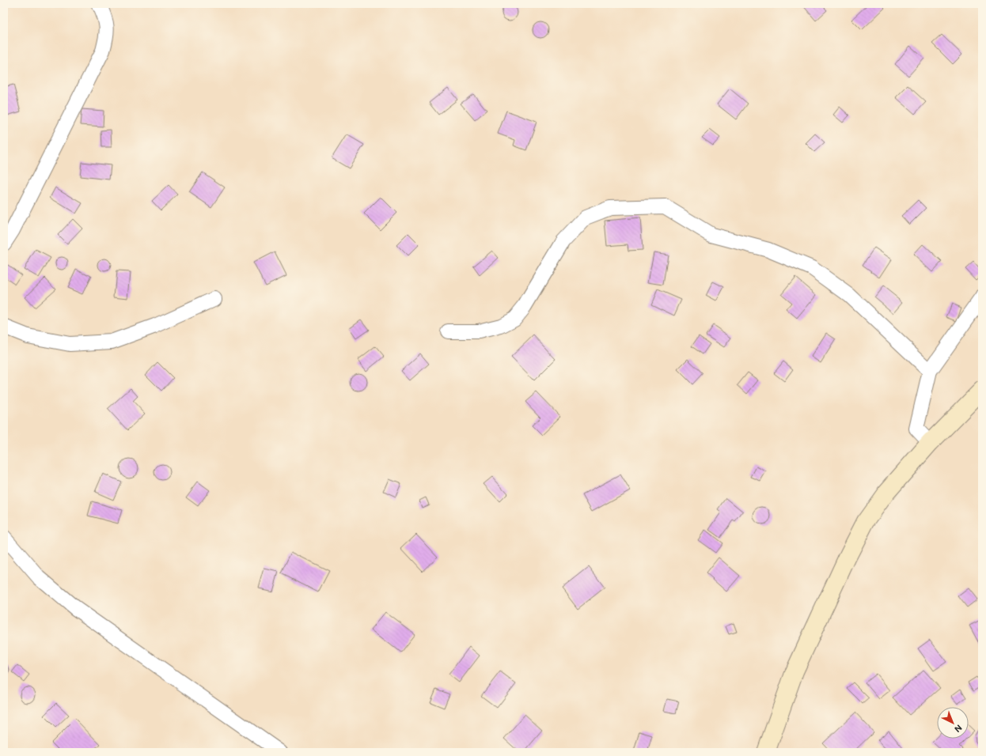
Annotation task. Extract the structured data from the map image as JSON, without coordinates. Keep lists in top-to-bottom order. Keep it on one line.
{"north":"bottom right"}
